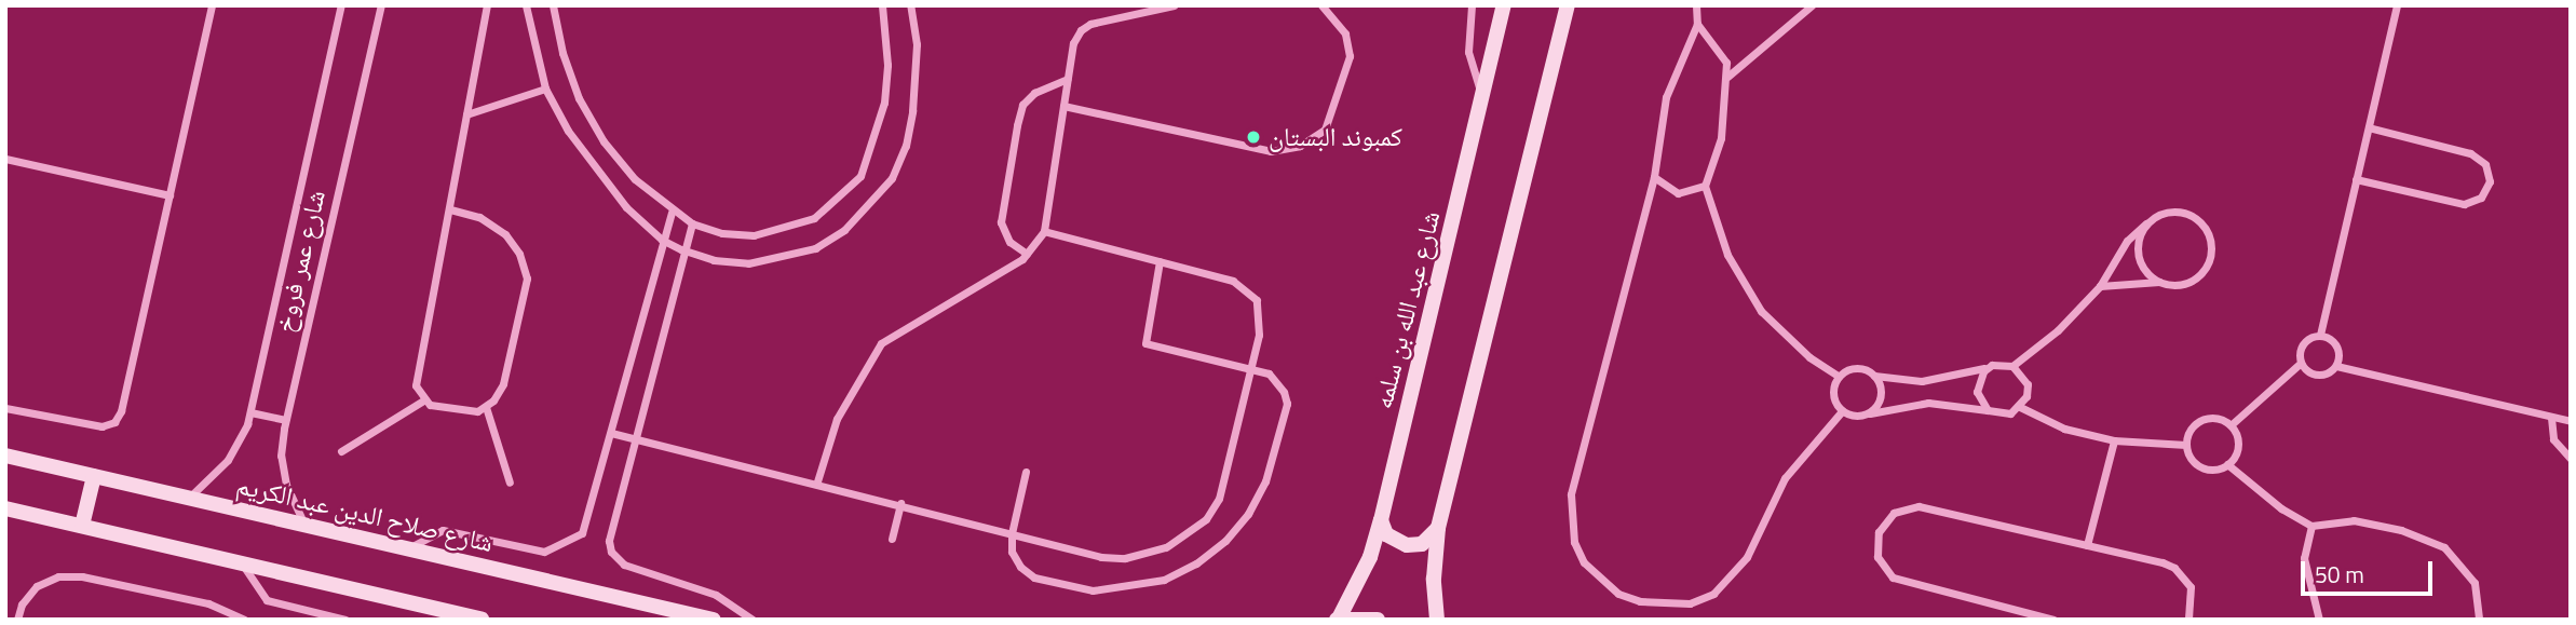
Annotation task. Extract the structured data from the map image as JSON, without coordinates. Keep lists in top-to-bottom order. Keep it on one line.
{"streets":{"main road":["شارع عبد الله بن سلمه","شارع صلاح الدين عبد الكريم"],"street":["شارع عمر فروخ"]},"crossings":[["شارع عمر فروخ","شارع صلاح الدين عبد الكريم"]],"places":["كمبوند البستان"],"scale_bar":"50 m"}
